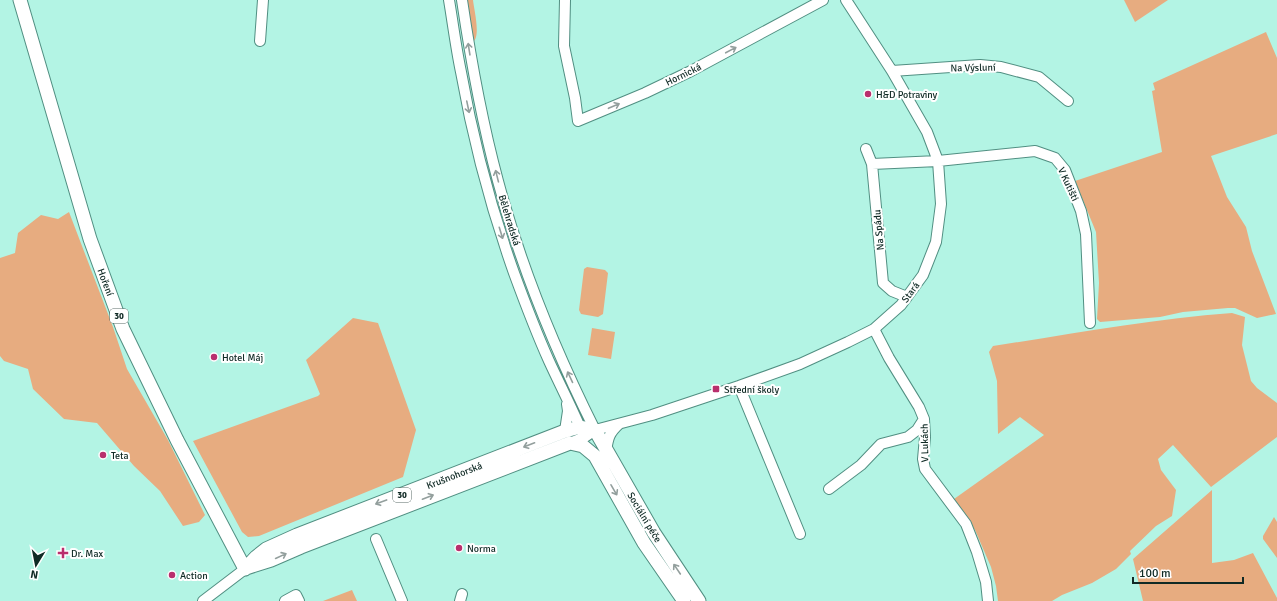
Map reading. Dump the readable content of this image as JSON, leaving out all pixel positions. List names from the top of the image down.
{
  "streets": {
    "main road": [
      "Hoření",
      "30",
      "Krušnohorská",
      "Sociální péče"
    ],
    "street": [
      "Na Výsluní",
      "Hornická",
      "V Kutišti",
      "Bělehradská",
      "Na Spádu",
      "Stará",
      "V Lukách"
    ]
  },
  "crossings": [
    ["Na Výsluní", "Stará"],
    ["V Kutišti", "Na Spádu"],
    ["V Kutišti", "Stará"],
    ["Bělehradská", "Stará"],
    ["Bělehradská", "Krušnohorská"],
    ["Bělehradská", "Sociální péče"],
    ["Na Spádu", "Stará"],
    ["Hoření", "Krušnohorská"],
    ["Stará", "V Lukách"],
    ["Stará", "Krušnohorská"],
    ["Stará", "Sociální péče"],
    ["Krušnohorská", "Sociální péče"]
  ],
  "places": {
    "other": [
      "H&D Potraviny",
      "Hotel Máj",
      "Teta",
      "Norma",
      "Action"
    ],
    "transit": ["Střední školy"],
    "health": ["Dr. Max"]
  },
  "scale_bar": "100 m",
  "north": "bottom"
}
